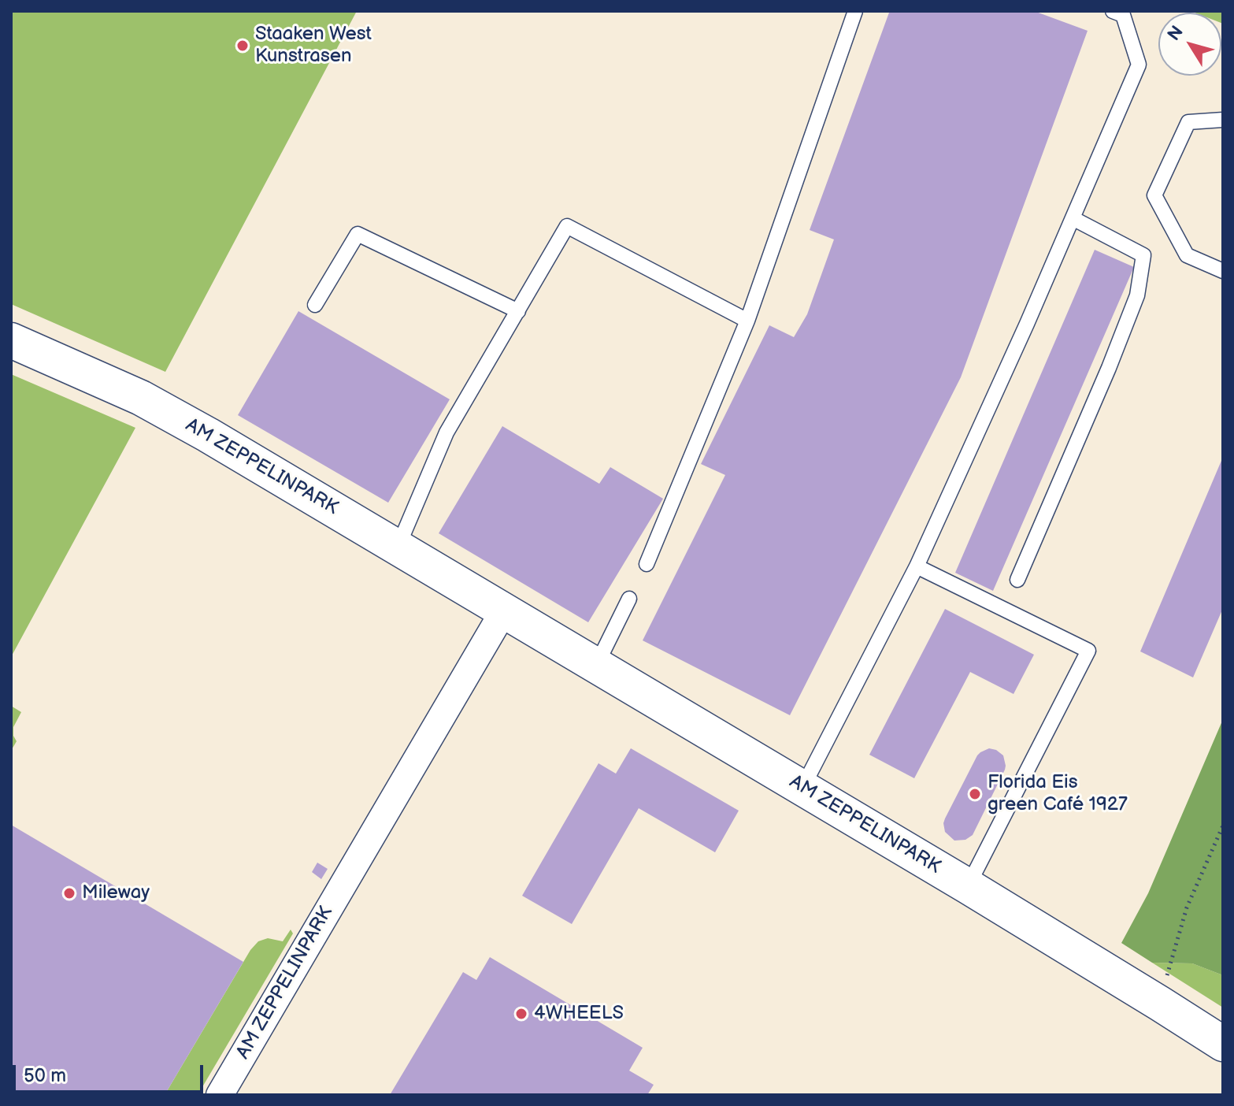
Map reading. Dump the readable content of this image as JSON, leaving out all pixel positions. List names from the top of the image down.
{
  "streets": {
    "main road": ["AM ZEPPELINPARK"]
  },
  "places": [
    "Staaken West Kunstrasen",
    "Florida Eis green Café 1927",
    "Mileway",
    "4WHEELS"
  ],
  "scale_bar": "50 m",
  "north": "top left"
}
